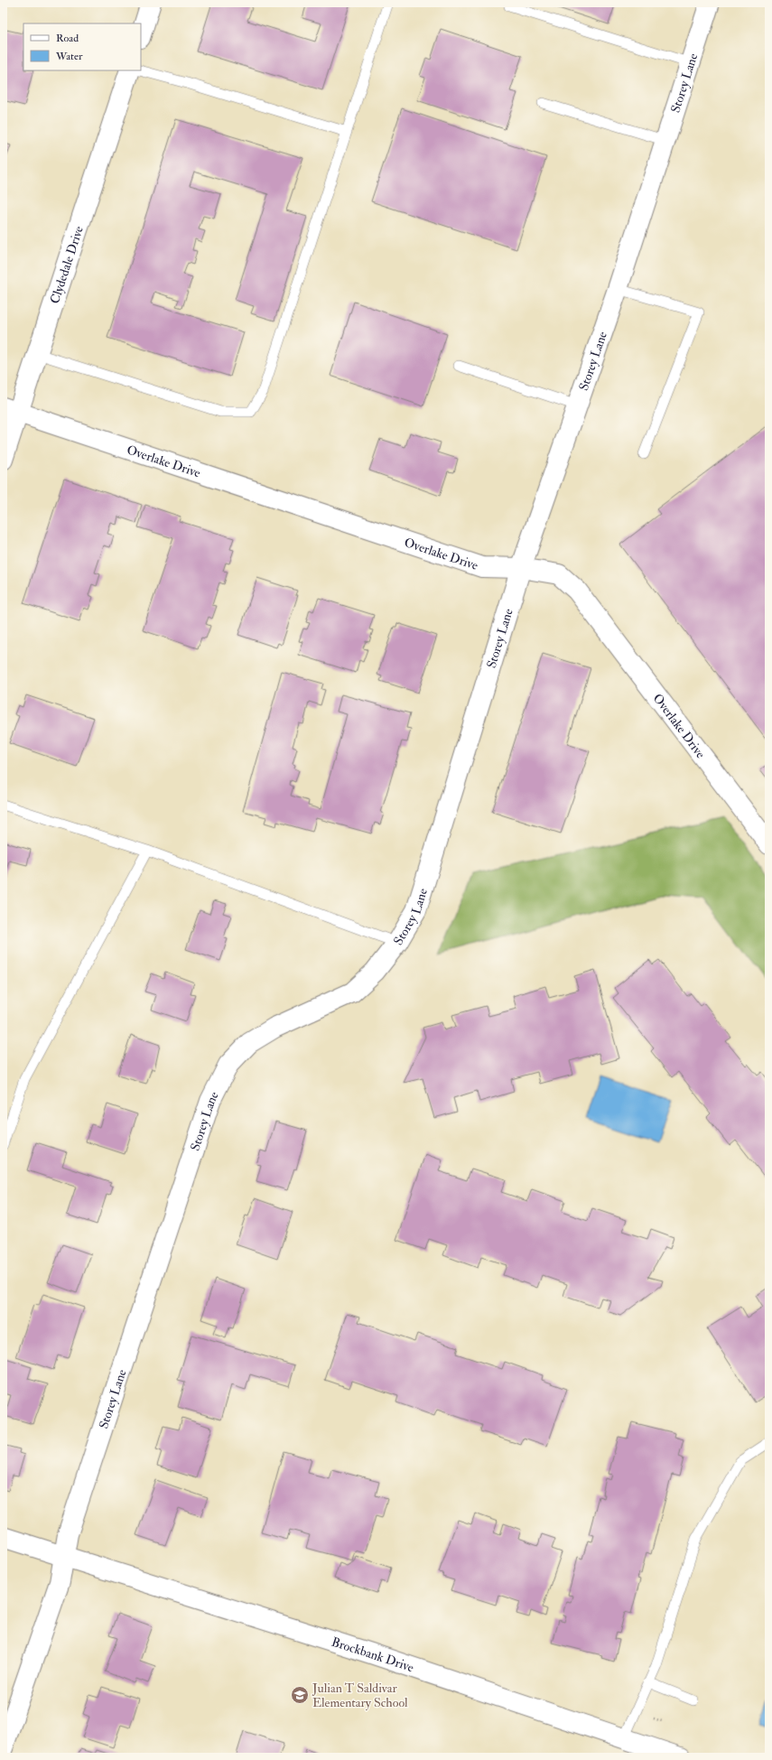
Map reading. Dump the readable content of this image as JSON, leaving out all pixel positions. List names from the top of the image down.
{
  "streets": {
    "street": [
      "Storey Lane",
      "Clydedale Drive",
      "Overlake Drive",
      "Brockbank Drive"
    ]
  },
  "crossings": [
    ["Storey Lane", "Overlake Drive"],
    ["Storey Lane", "Brockbank Drive"],
    ["Clydedale Drive", "Overlake Drive"]
  ],
  "places": {
    "school or university": ["Julian T Saldivar Elementary School"]
  },
  "legend": ["Road", "Water"]
}
